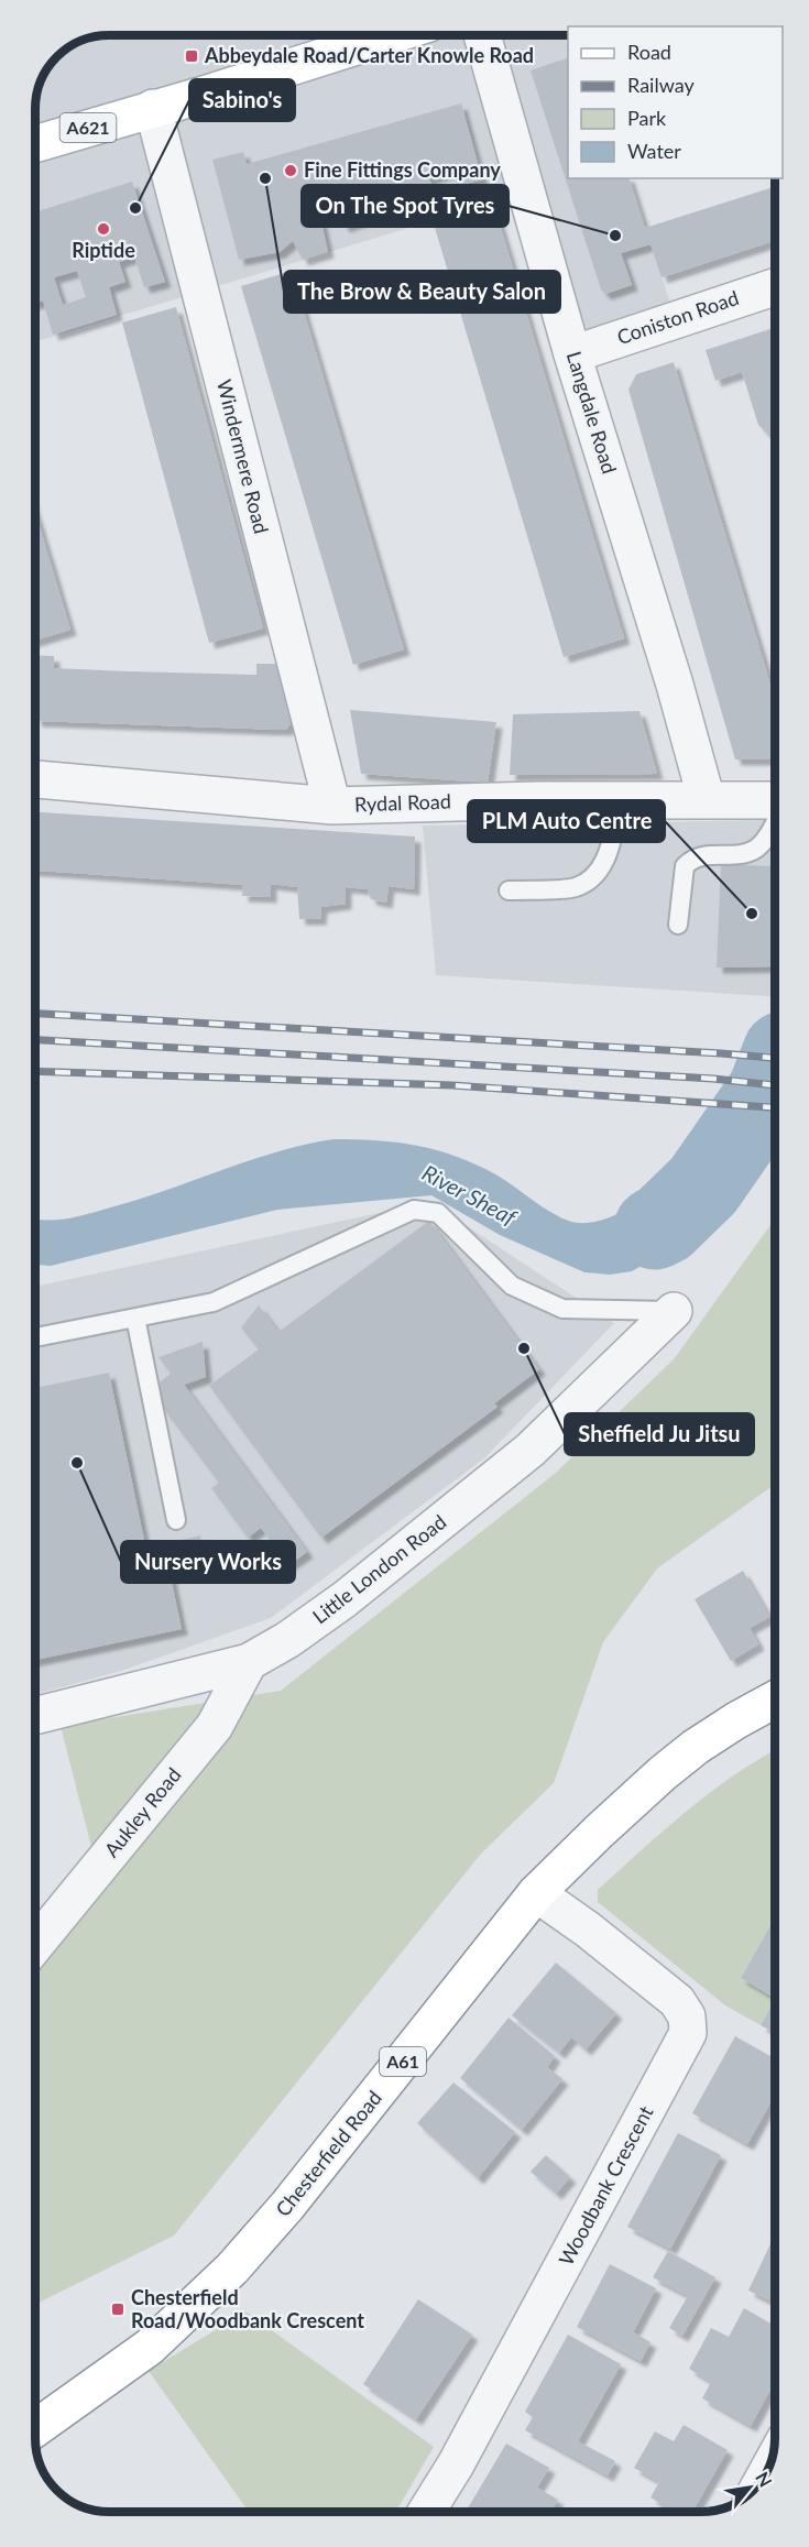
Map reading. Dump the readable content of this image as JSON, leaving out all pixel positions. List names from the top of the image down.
{
  "streets": {
    "main road": ["A621", "A61", "Chesterfield Road"],
    "street": [
      "Coniston Road",
      "Langdale Road",
      "Windermere Road",
      "Rydal Road",
      "Little London Road",
      "Aukley Road",
      "Woodbank Crescent"
    ]
  },
  "crossings": [
    ["A621", "Windermere Road"],
    ["Coniston Road", "Langdale Road"],
    ["Langdale Road", "Rydal Road"],
    ["Windermere Road", "Rydal Road"],
    ["Little London Road", "Aukley Road"],
    ["Chesterfield Road", "Woodbank Crescent"]
  ],
  "water": ["River Sheaf"],
  "places": {
    "transit": ["Abbeydale Road/Carter Knowle Road", "Chesterfield Road/Woodbank Crescent"],
    "other": [
      "Fine Fittings Company",
      "The Brow & Beauty Salon",
      "Sabino's",
      "Riptide",
      "On The Spot Tyres",
      "PLM Auto Centre",
      "Sheffield Ju Jitsu",
      "Nursery Works"
    ]
  },
  "legend": [
    "Road",
    "Railway",
    "Park",
    "Water"
  ],
  "north": "top right"
}
